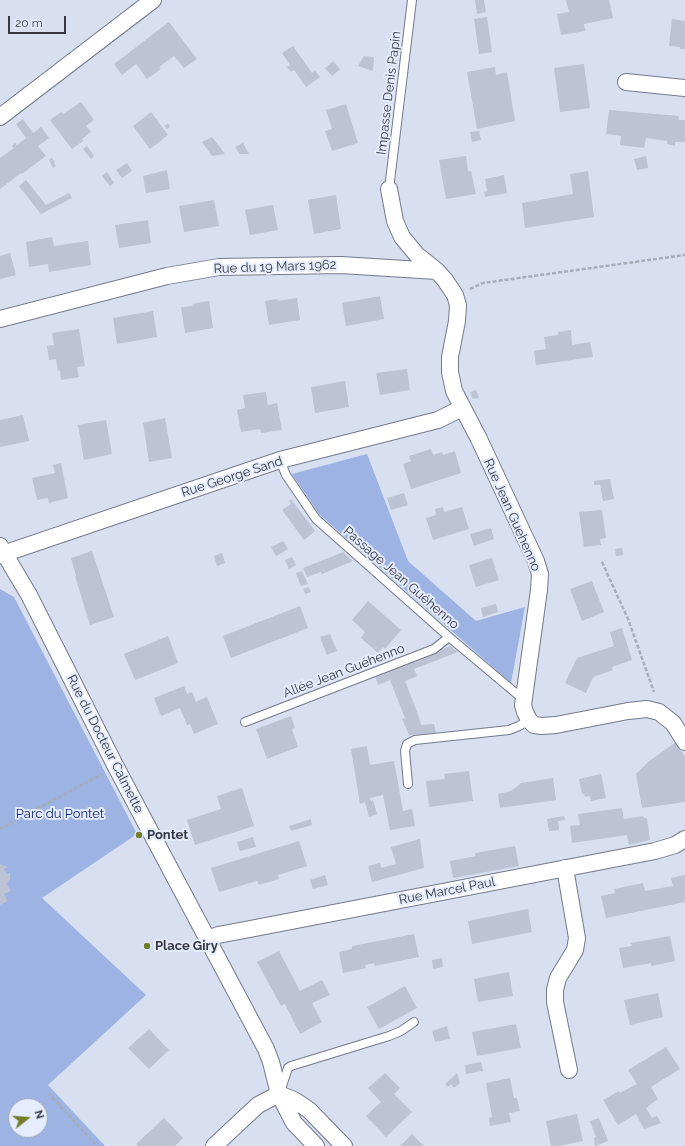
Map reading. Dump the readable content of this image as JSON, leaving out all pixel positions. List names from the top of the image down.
{
  "streets": {
    "street": [
      "Rue du 19 Mars 1962",
      "Rue George Sand",
      "Rue Jean Guehenno",
      "Rue du Docteur Calmette",
      "Rue Marcel Paul"
    ],
    "lane": ["Impasse Denis Papin", "Passage Jean Guéhenno", "Allée Jean Guéhenno"]
  },
  "crossings": [
    ["Impasse Denis Papin", "Rue Jean Guehenno"],
    ["Rue du 19 Mars 1962", "Rue Jean Guehenno"],
    ["Rue George Sand", "Rue Jean Guehenno"],
    ["Rue George Sand", "Passage Jean Guéhenno"],
    ["Rue George Sand", "Rue du Docteur Calmette"],
    ["Rue Jean Guehenno", "Passage Jean Guéhenno"],
    ["Passage Jean Guéhenno", "Allée Jean Guéhenno"],
    ["Rue du Docteur Calmette", "Rue Marcel Paul"]
  ],
  "parks": ["Parc du Pontet"],
  "places": ["Pontet", "Place Giry"],
  "scale_bar": "20 m",
  "north": "right"
}
